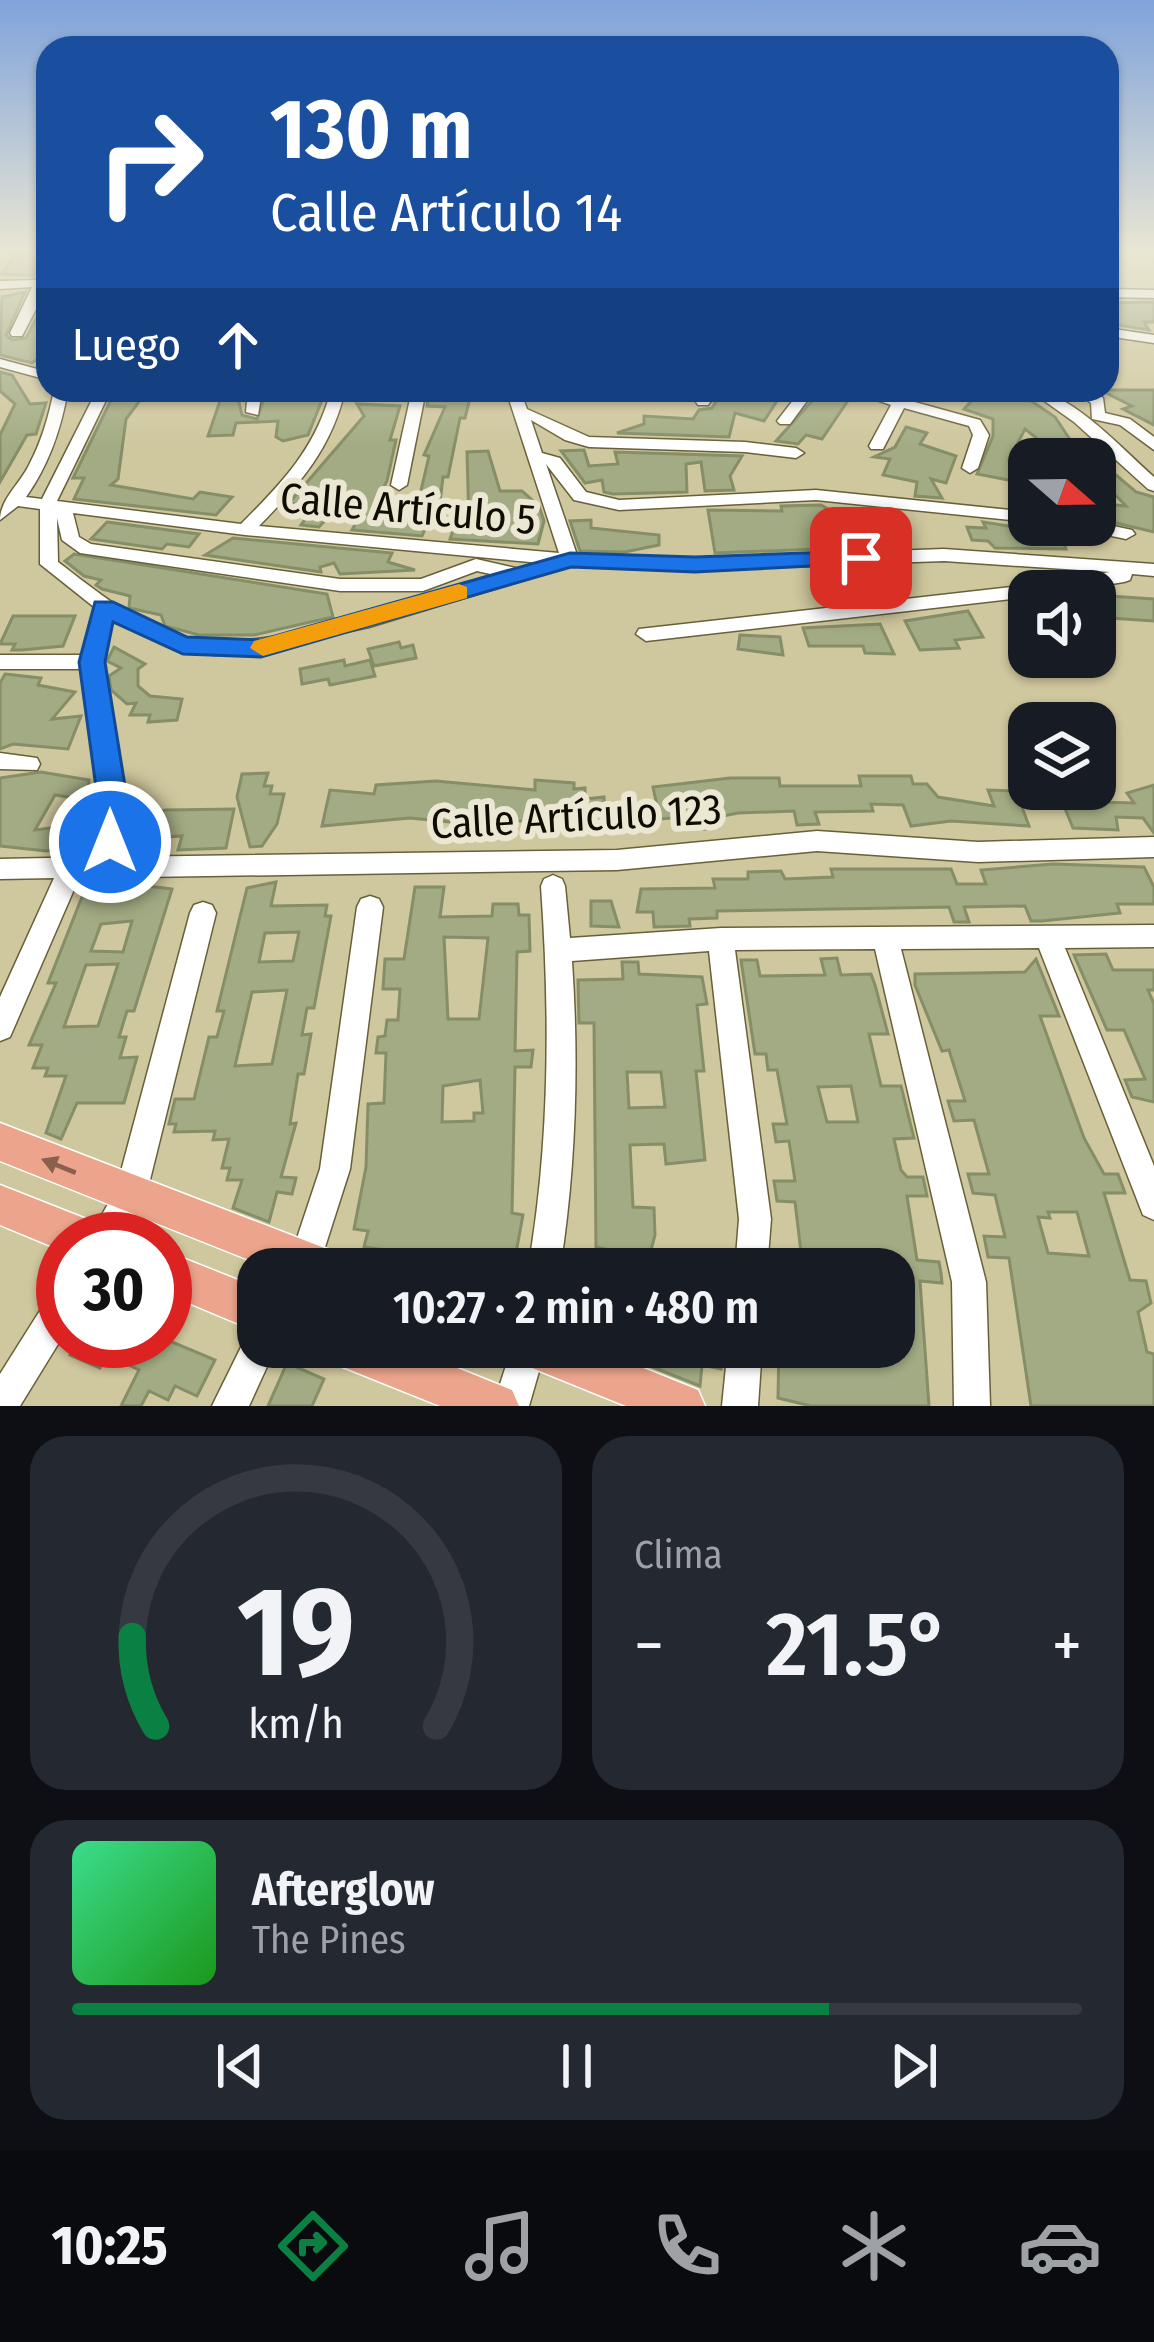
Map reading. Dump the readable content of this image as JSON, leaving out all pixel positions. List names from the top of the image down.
{
  "streets": {
    "street": ["Calle Artículo 5", "Calle Artículo 123"]
  },
  "north": "right",
  "page": {
    "turn": ["130 m", "Calle Artículo 14"],
    "then": "Luego",
    "limit": "30",
    "trip": "10:27 · 2 min · 480 m",
    "tile": "Clima",
    "heat": ["−", "21.5°", "+"],
    "song": ["Afterglow", "The Pines"],
    "tabs": "10:25",
    "gauge": ["19", "km/h"]
  }
}
